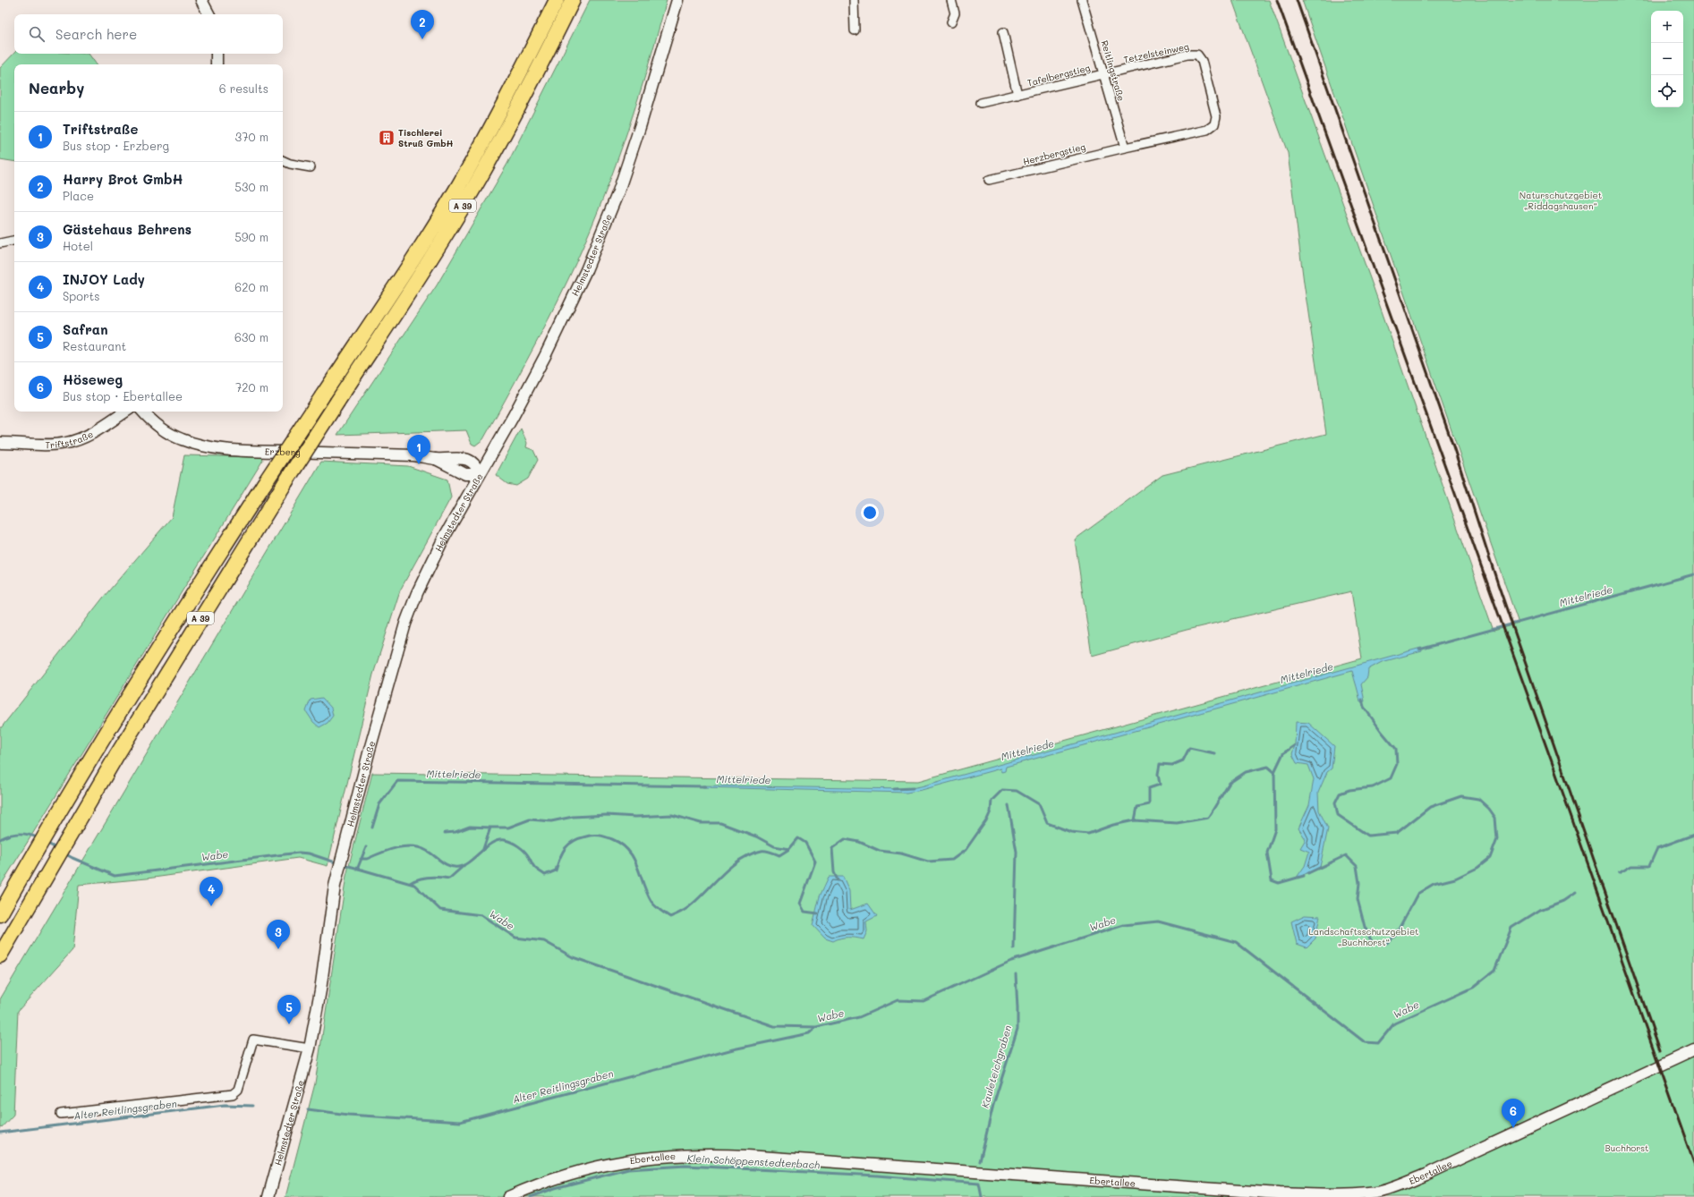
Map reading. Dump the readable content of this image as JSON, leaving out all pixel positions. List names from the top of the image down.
{
  "streets": {
    "highway": ["A 39"],
    "street": [
      "Tetzelsteinweg",
      "Reitlingstraße",
      "Tafelbergstieg",
      "Herzbergstieg",
      "Helmstedter Straße",
      "Triftstraße",
      "Erzberg",
      "Ebertallee"
    ]
  },
  "crossings": [
    ["Tetzelsteinweg", "Reitlingstraße"],
    ["Tetzelsteinweg", "Tafelbergstieg"],
    ["Tetzelsteinweg", "Herzbergstieg"],
    ["Reitlingstraße", "Tafelbergstieg"],
    ["Reitlingstraße", "Herzbergstieg"],
    ["Helmstedter Straße", "Erzberg"]
  ],
  "water": [
    "Mittelriede",
    "Wabe",
    "Kauleteichgraben",
    "Alter Reitlingsgraben",
    "Klein Schöppenstedterbach"
  ],
  "parks": ["Naturschutzgebiet „Riddagshausen“", "Landschaftsschutzgebiet „Buchhorst“", "Buchhorst"],
  "places": {
    "building": ["Tischlerei Struß GmbH"]
  },
  "page": {
    "pins": [
      "2",
      "1",
      "4",
      "3",
      "5",
      "6"
    ],
    "map_buttons": ["+", "−"],
    "search": "Search here",
    "heading": ["Nearby", "6 results"],
    "list": [
      {
        "mark": "1",
        "name": "Triftstraße",
        "note": "Bus stop · Erzberg",
        "value": "370 m"
      },
      {
        "mark": "2",
        "name": "Harry Brot GmbH",
        "note": "Place",
        "value": "530 m"
      },
      {
        "mark": "3",
        "name": "Gästehaus Behrens",
        "note": "Hotel",
        "value": "590 m"
      },
      {
        "mark": "4",
        "name": "INJOY Lady",
        "note": "Sports",
        "value": "620 m"
      },
      {
        "mark": "5",
        "name": "Safran",
        "note": "Restaurant",
        "value": "630 m"
      },
      {
        "mark": "6",
        "name": "Höseweg",
        "note": "Bus stop · Ebertallee",
        "value": "720 m"
      }
    ]
  }
}
